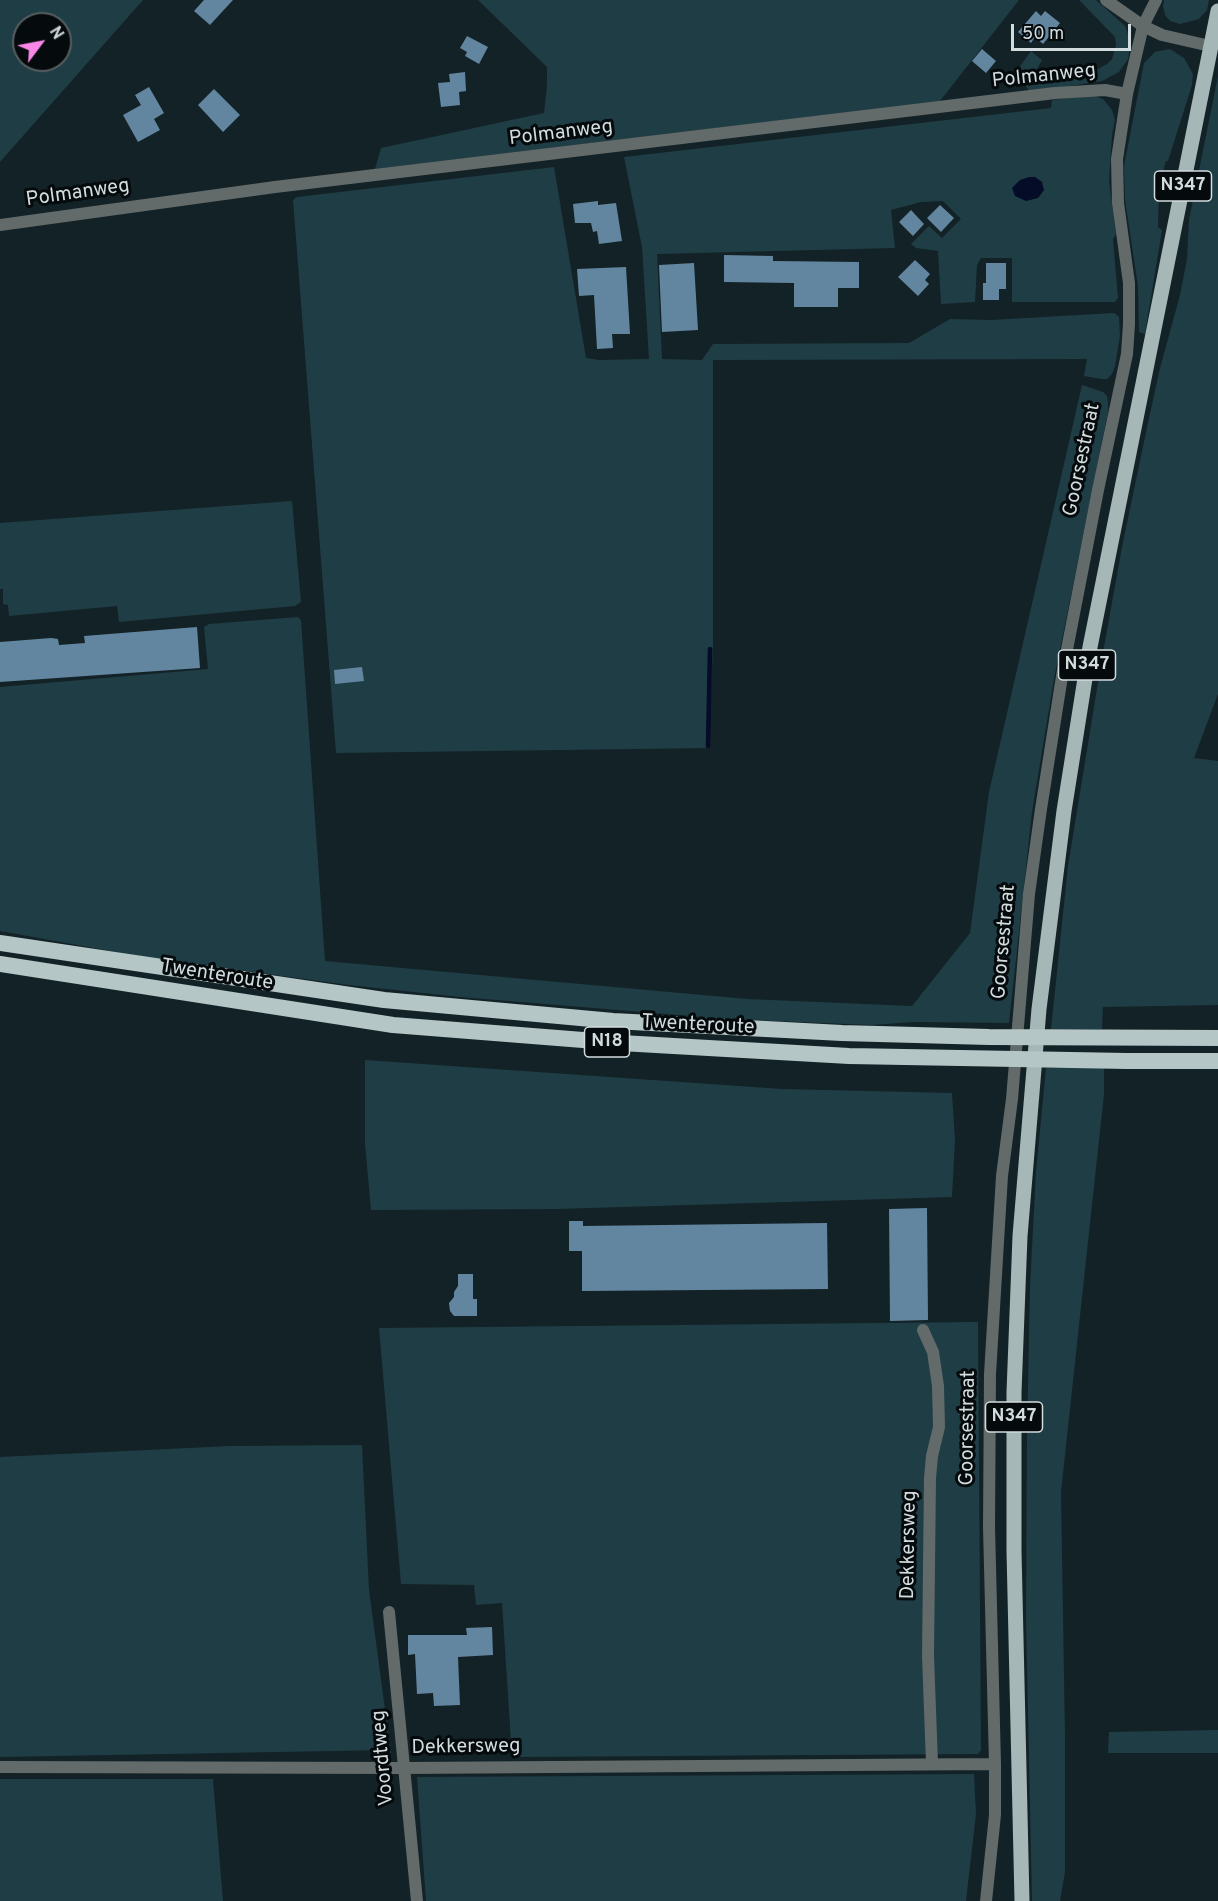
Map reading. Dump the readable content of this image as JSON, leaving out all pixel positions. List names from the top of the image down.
{
  "streets": {
    "highway": ["Twenteroute", "N18"],
    "main road": ["N347", "Goorsestraat"],
    "street": ["Polmanweg", "Dekkersweg", "Voordtweg"]
  },
  "crossings": [
    ["Polmanweg", "Goorsestraat"],
    ["Goorsestraat", "Dekkersweg"],
    ["Dekkersweg", "Voordtweg"]
  ],
  "scale_bar": "50 m",
  "north": "top right"
}
